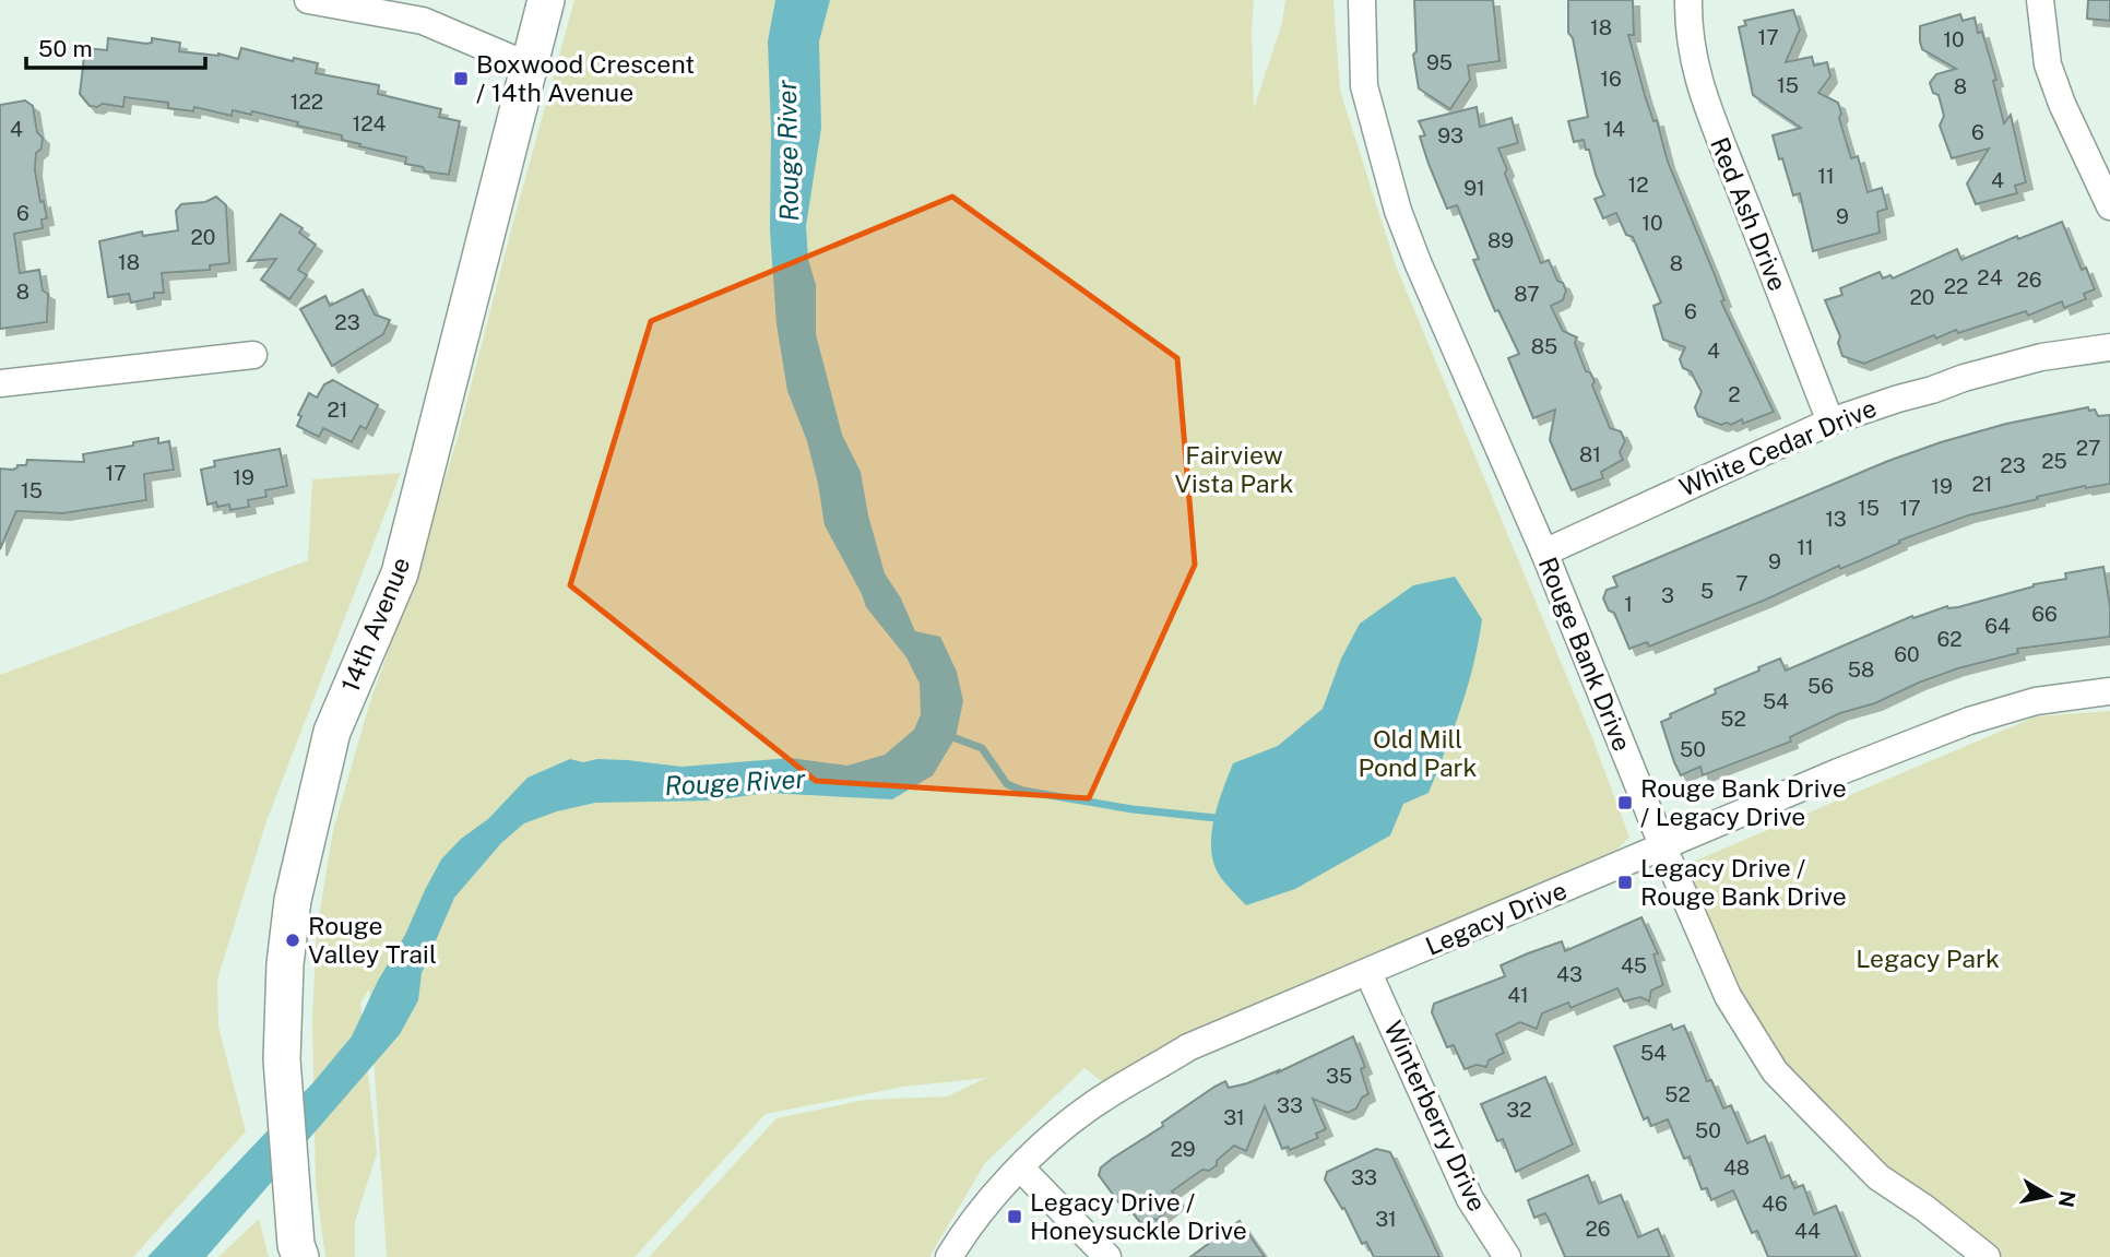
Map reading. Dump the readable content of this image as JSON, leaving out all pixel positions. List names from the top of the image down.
{
  "streets": {
    "main road": ["14th Avenue"],
    "street": [
      "Red Ash Drive",
      "White Cedar Drive",
      "Rouge Bank Drive",
      "Legacy Drive",
      "Winterberry Drive"
    ]
  },
  "crossings": [
    ["Red Ash Drive", "White Cedar Drive"],
    ["White Cedar Drive", "Rouge Bank Drive"],
    ["Rouge Bank Drive", "Legacy Drive"],
    ["Legacy Drive", "Winterberry Drive"]
  ],
  "water": ["Rouge River"],
  "parks": ["Fairview Vista Park", "Old Mill Pond Park", "Legacy Park"],
  "places": {
    "transit": [
      "Boxwood Crescent / 14th Avenue",
      "Rouge Bank Drive / Legacy Drive",
      "Legacy Drive / Rouge Bank Drive",
      "Legacy Drive / Honeysuckle Drive"
    ],
    "other": ["Rouge Valley Trail"]
  },
  "house_numbers": [
    "18",
    "17",
    "10",
    "95",
    "16",
    "15",
    "8",
    "122",
    "124",
    "4",
    "14",
    "6",
    "93",
    "11",
    "4",
    "12",
    "91",
    "6",
    "9",
    "10",
    "20",
    "89",
    "18",
    "8",
    "24",
    "26",
    "22",
    "8",
    "87",
    "20",
    "6",
    "23",
    "85",
    "4",
    "2",
    "21",
    "27",
    "81",
    "25",
    "23",
    "17",
    "19",
    "21",
    "19",
    "15",
    "15",
    "17",
    "13",
    "11",
    "9",
    "7",
    "5",
    "3",
    "1",
    "66",
    "64",
    "62",
    "60",
    "58",
    "56",
    "54",
    "52",
    "50",
    "45",
    "43",
    "41",
    "54",
    "35",
    "52",
    "33",
    "32",
    "31",
    "50",
    "29",
    "48",
    "33",
    "46",
    "31",
    "26",
    "44"
  ],
  "scale_bar": "50 m",
  "north": "right"
}
